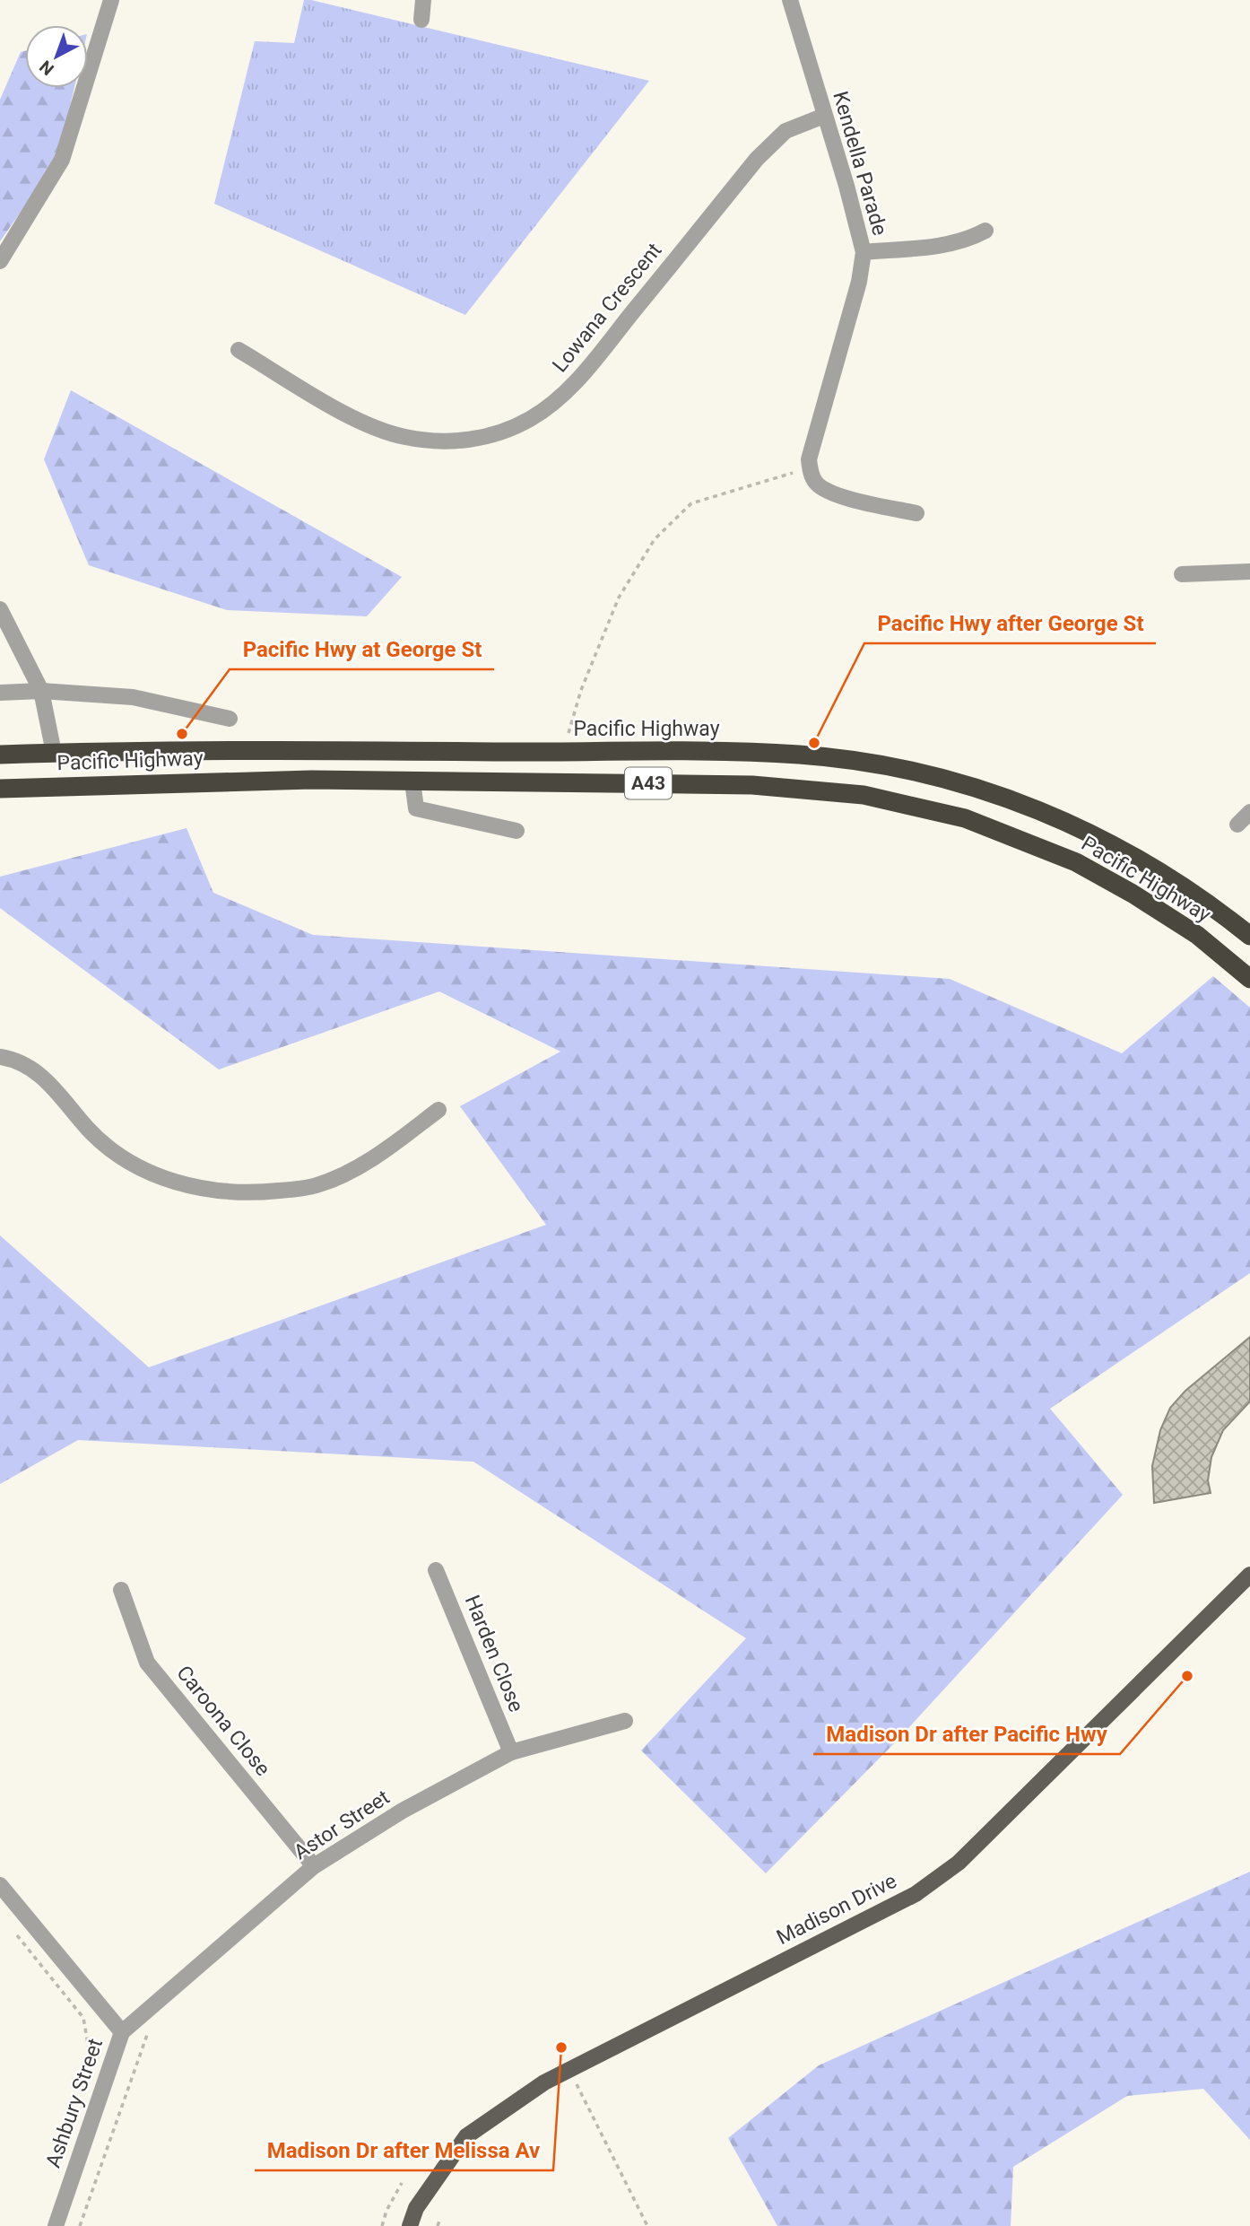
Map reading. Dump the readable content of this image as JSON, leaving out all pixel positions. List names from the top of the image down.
{
  "streets": {
    "highway": ["Pacific Highway", "A43"],
    "main road": ["Madison Drive"],
    "street": [
      "Kendella Parade",
      "Lowana Crescent",
      "Harden Close",
      "Caroona Close",
      "Astor Street",
      "Ashbury Street"
    ]
  },
  "crossings": [
    ["Kendella Parade", "Lowana Crescent"],
    ["Harden Close", "Astor Street"],
    ["Caroona Close", "Astor Street"],
    ["Astor Street", "Ashbury Street"]
  ],
  "places": [
    "Pacific Hwy at George St",
    "Pacific Hwy after George St",
    "Madison Dr after Pacific Hwy",
    "Madison Dr after Melissa Av"
  ],
  "north": "bottom left"
}
